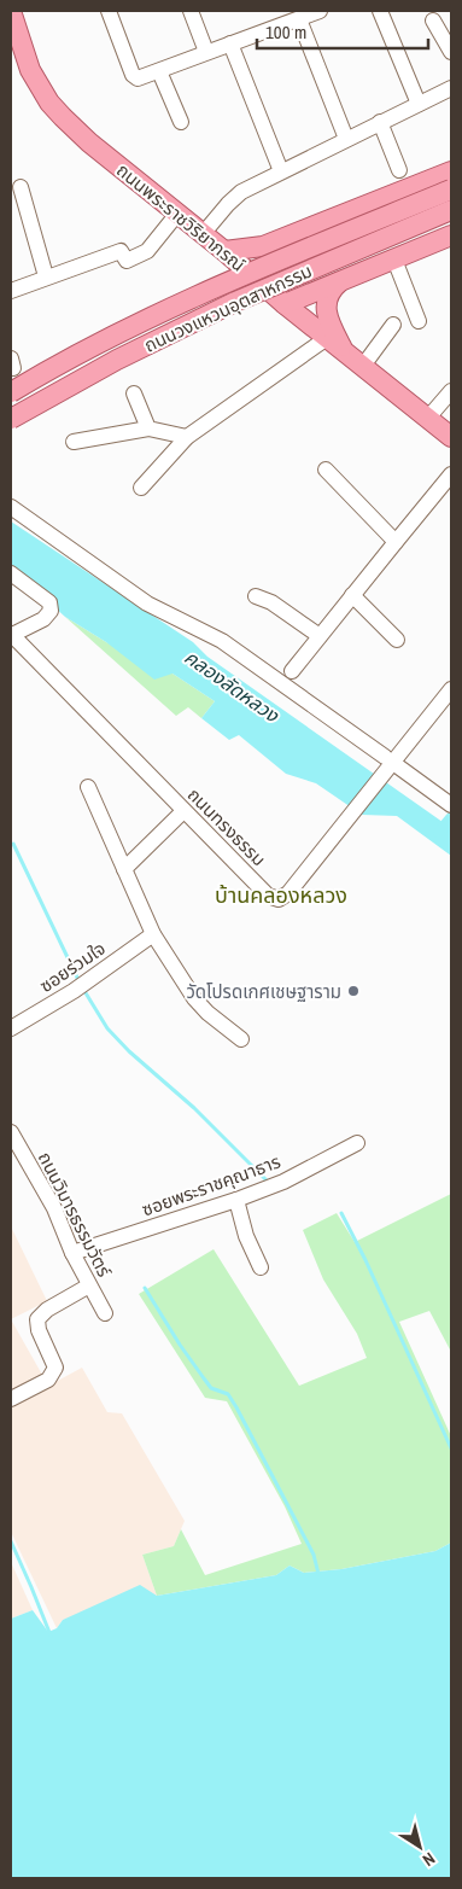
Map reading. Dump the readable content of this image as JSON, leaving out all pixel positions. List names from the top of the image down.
{
  "streets": {
    "main road": ["ถนนพระราชวิริยาภรณ์", "ถนนวงแหวนอุตสาหกรรม"],
    "street": [
      "ถนนทรงธรรม",
      "ซอยร่วมใจ",
      "ซอยพระราชคุณาธาร",
      "ถนนวิมารธรรมวัตร์"
    ]
  },
  "crossings": [
    ["ถนนพระราชวิริยาภรณ์", "ถนนวงแหวนอุตสาหกรรม"],
    ["ซอยพระราชคุณาธาร", "ถนนวิมารธรรมวัตร์"]
  ],
  "districts": ["บ้านคลองหลวง"],
  "water": ["คลองลัดหลวง"],
  "places": ["วัดโปรดเกศเชษฐาราม"],
  "scale_bar": "100 m",
  "north": "bottom right"
}
